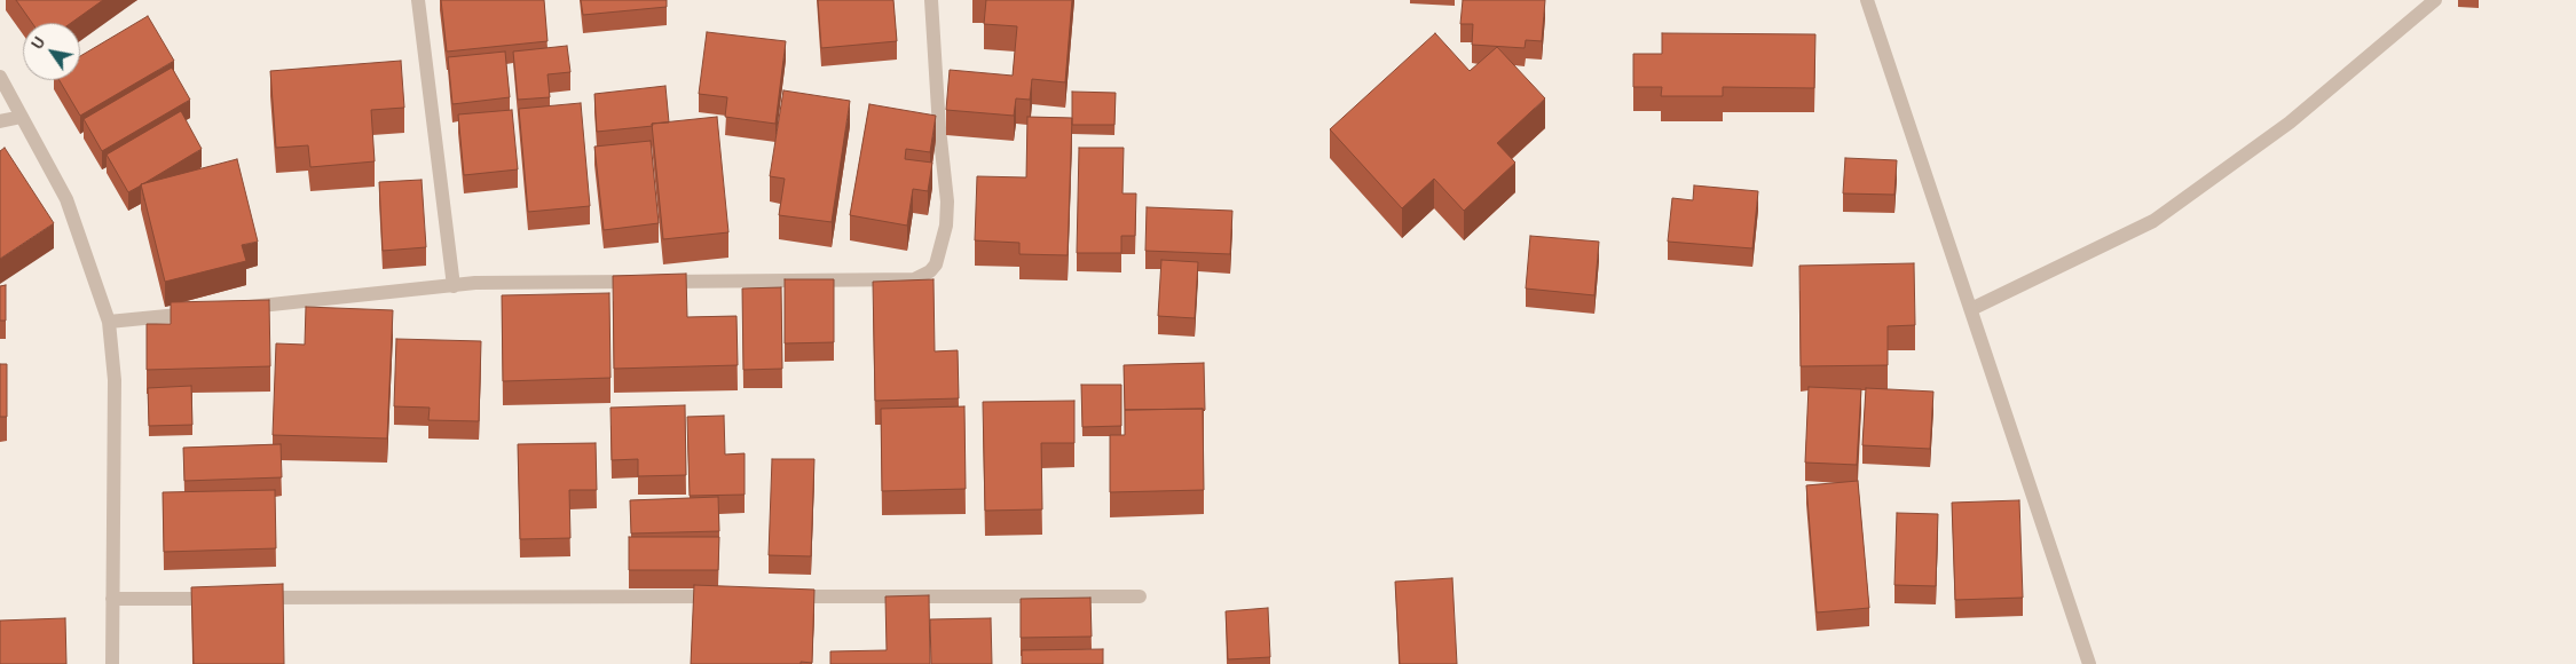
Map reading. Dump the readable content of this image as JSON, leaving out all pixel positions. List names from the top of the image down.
{
  "north": "top left"
}
